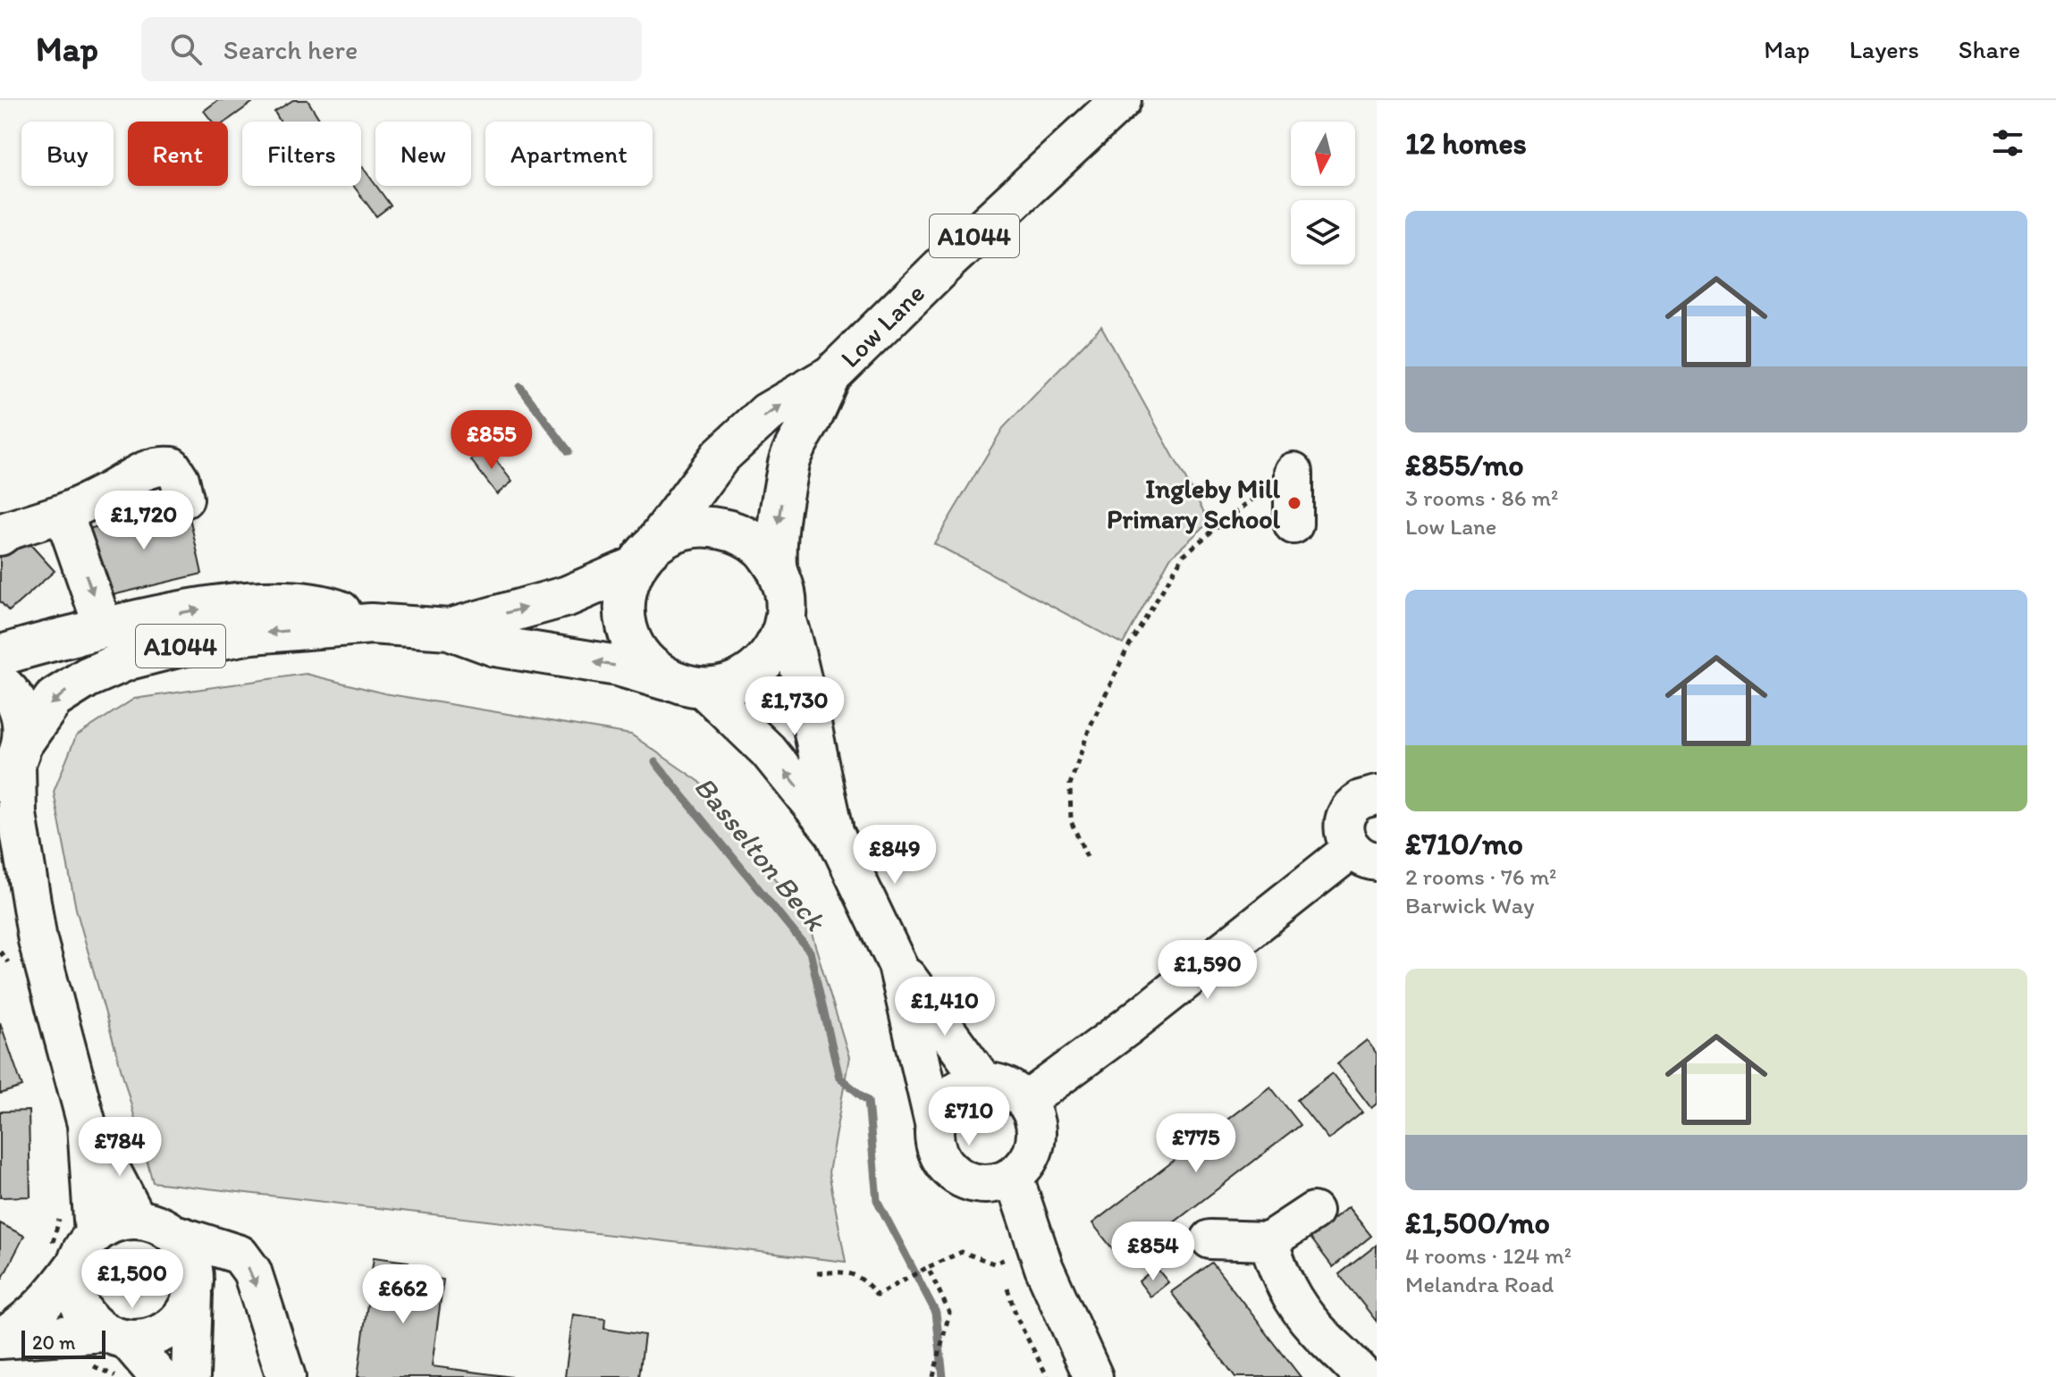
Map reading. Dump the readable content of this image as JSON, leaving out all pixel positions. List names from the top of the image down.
{
  "streets": {
    "main road": ["A1044", "Low Lane"]
  },
  "water": ["Basselton Beck"],
  "places": ["Ingleby Mill Primary School"],
  "scale_bar": "20 m",
  "north": "bottom",
  "page": {
    "header": "Map",
    "search": "Search here",
    "nav": ["Map", "Layers", "Share"],
    "heading": "12 homes",
    "chip": [
      "Buy",
      "Rent",
      "Filters",
      "New",
      "Apartment"
    ],
    "list": [
      {
        "name": "£855/mo",
        "note": "3 rooms · 86 m² · Low Lane"
      },
      {
        "name": "£710/mo",
        "note": "2 rooms · 76 m² · Barwick Way"
      },
      {
        "name": "£1,500/mo",
        "note": "4 rooms · 124 m² · Melandra Road"
      }
    ],
    "price": [
      "£855",
      "£1,720",
      "£1,730",
      "£849",
      "£1,590",
      "£1,410",
      "£710",
      "£775",
      "£784",
      "£854",
      "£1,500",
      "£662"
    ],
    "scale": "20 m"
  }
}
